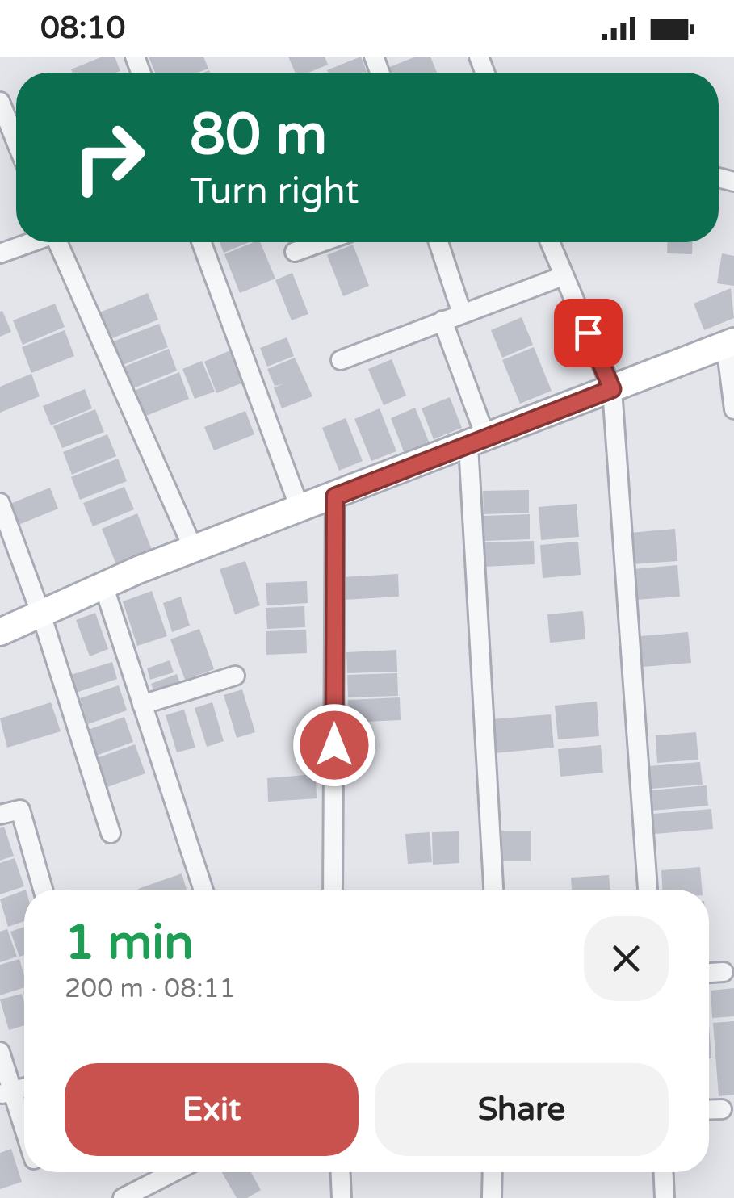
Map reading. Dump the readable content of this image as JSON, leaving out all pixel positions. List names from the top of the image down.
{
  "page": {
    "status": "08:10",
    "turn": ["80 m", "Turn right"],
    "heading": ["1 min", "200 m · 08:11"],
    "buttons": ["Exit", "Share"]
  }
}
